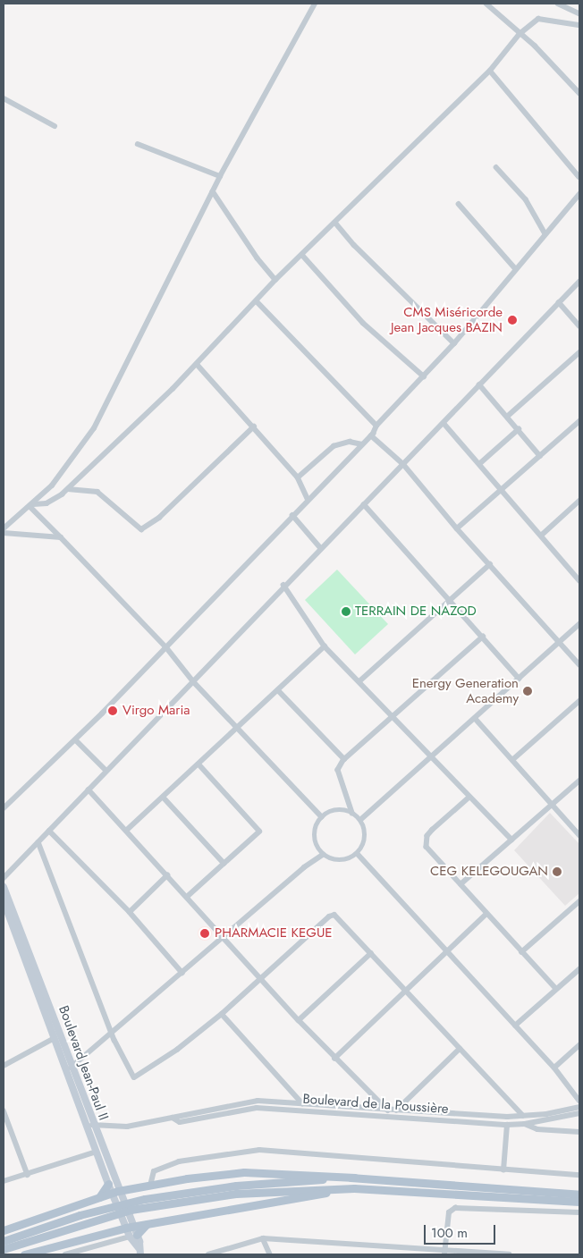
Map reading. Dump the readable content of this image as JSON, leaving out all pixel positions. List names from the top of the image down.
{
  "streets": {
    "main road": ["Boulevard Jean-Paul II"],
    "street": ["Boulevard de la Poussière"]
  },
  "crossings": [
    ["Boulevard Jean-Paul II", "Boulevard de la Poussière"]
  ],
  "places": [
    "CMS Miséricorde Jean Jacques BAZIN",
    "TERRAIN DE NAZOD",
    "Energy Generation Academy",
    "Virgo Maria",
    "CEG KELEGOUGAN",
    "PHARMACIE KEGUE"
  ],
  "scale_bar": "100 m"
}
